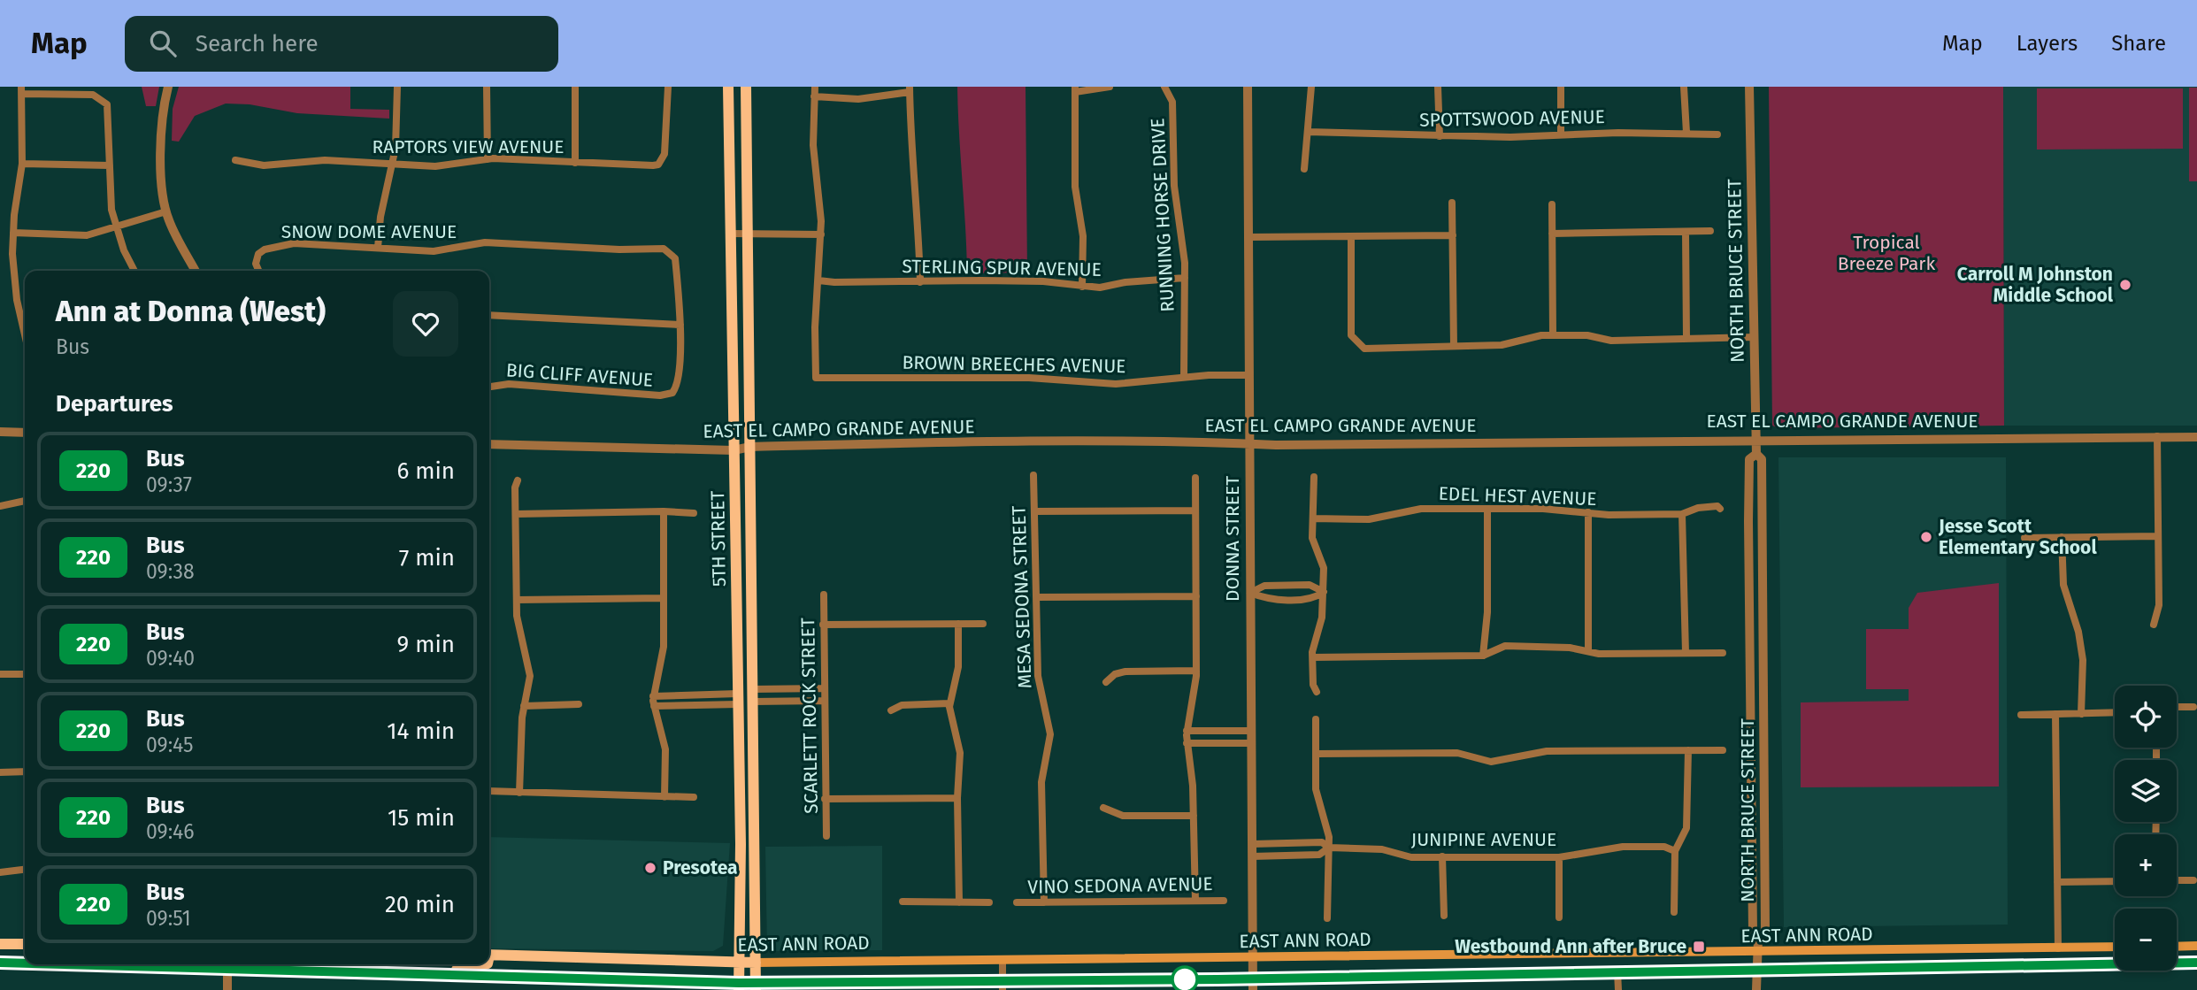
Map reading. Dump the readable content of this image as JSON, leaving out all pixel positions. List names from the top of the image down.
{
  "streets": {
    "main road": ["5TH STREET", "EAST ANN ROAD"],
    "street": [
      "SPOTTSWOOD AVENUE",
      "RAPTORS VIEW AVENUE",
      "RUNNING HORSE DRIVE",
      "SNOW DOME AVENUE",
      "STERLING SPUR AVENUE",
      "NORTH BRUCE STREET",
      "BROWN BREECHES AVENUE",
      "BIG CLIFF AVENUE",
      "EAST EL CAMPO GRANDE AVENUE",
      "EDEL HEST AVENUE",
      "DONNA STREET",
      "MESA SEDONA STREET",
      "SCARLETT ROCK STREET",
      "JUNIPINE AVENUE",
      "VINO SEDONA AVENUE"
    ]
  },
  "crossings": [
    ["RUNNING HORSE DRIVE", "STERLING SPUR AVENUE"],
    ["RUNNING HORSE DRIVE", "BROWN BREECHES AVENUE"],
    ["SNOW DOME AVENUE", "BIG CLIFF AVENUE"],
    ["STERLING SPUR AVENUE", "BROWN BREECHES AVENUE"],
    ["NORTH BRUCE STREET", "EAST EL CAMPO GRANDE AVENUE"],
    ["BROWN BREECHES AVENUE", "DONNA STREET"],
    ["EAST EL CAMPO GRANDE AVENUE", "5TH STREET"],
    ["EAST EL CAMPO GRANDE AVENUE", "DONNA STREET"],
    ["5TH STREET", "EAST ANN ROAD"],
    ["DONNA STREET", "JUNIPINE AVENUE"],
    ["DONNA STREET", "EAST ANN ROAD"],
    ["MESA SEDONA STREET", "VINO SEDONA AVENUE"]
  ],
  "parks": ["Tropical Breeze Park"],
  "places": {
    "other": ["Carroll M Johnston Middle School", "Jesse Scott Elementary School", "Presotea"],
    "transit": ["Westbound Ann after Bruce"]
  },
  "lines": ["bus line 220"],
  "page": {
    "header": "Map",
    "search": "Search here",
    "nav": ["Map", "Layers", "Share"],
    "heading": [
      ["Ann at Donna (West)", "Bus"],
      "Departures"
    ],
    "list": [
      {
        "mark": "220",
        "name": "Bus",
        "note": "09:37",
        "value": "6 min"
      },
      {
        "mark": "220",
        "name": "Bus",
        "note": "09:38",
        "value": "7 min"
      },
      {
        "mark": "220",
        "name": "Bus",
        "note": "09:40",
        "value": "9 min"
      },
      {
        "mark": "220",
        "name": "Bus",
        "note": "09:45",
        "value": "14 min"
      },
      {
        "mark": "220",
        "name": "Bus",
        "note": "09:46",
        "value": "15 min"
      },
      {
        "mark": "220",
        "name": "Bus",
        "note": "09:51",
        "value": "20 min"
      }
    ],
    "map_buttons": ["+", "−"]
  }
}
